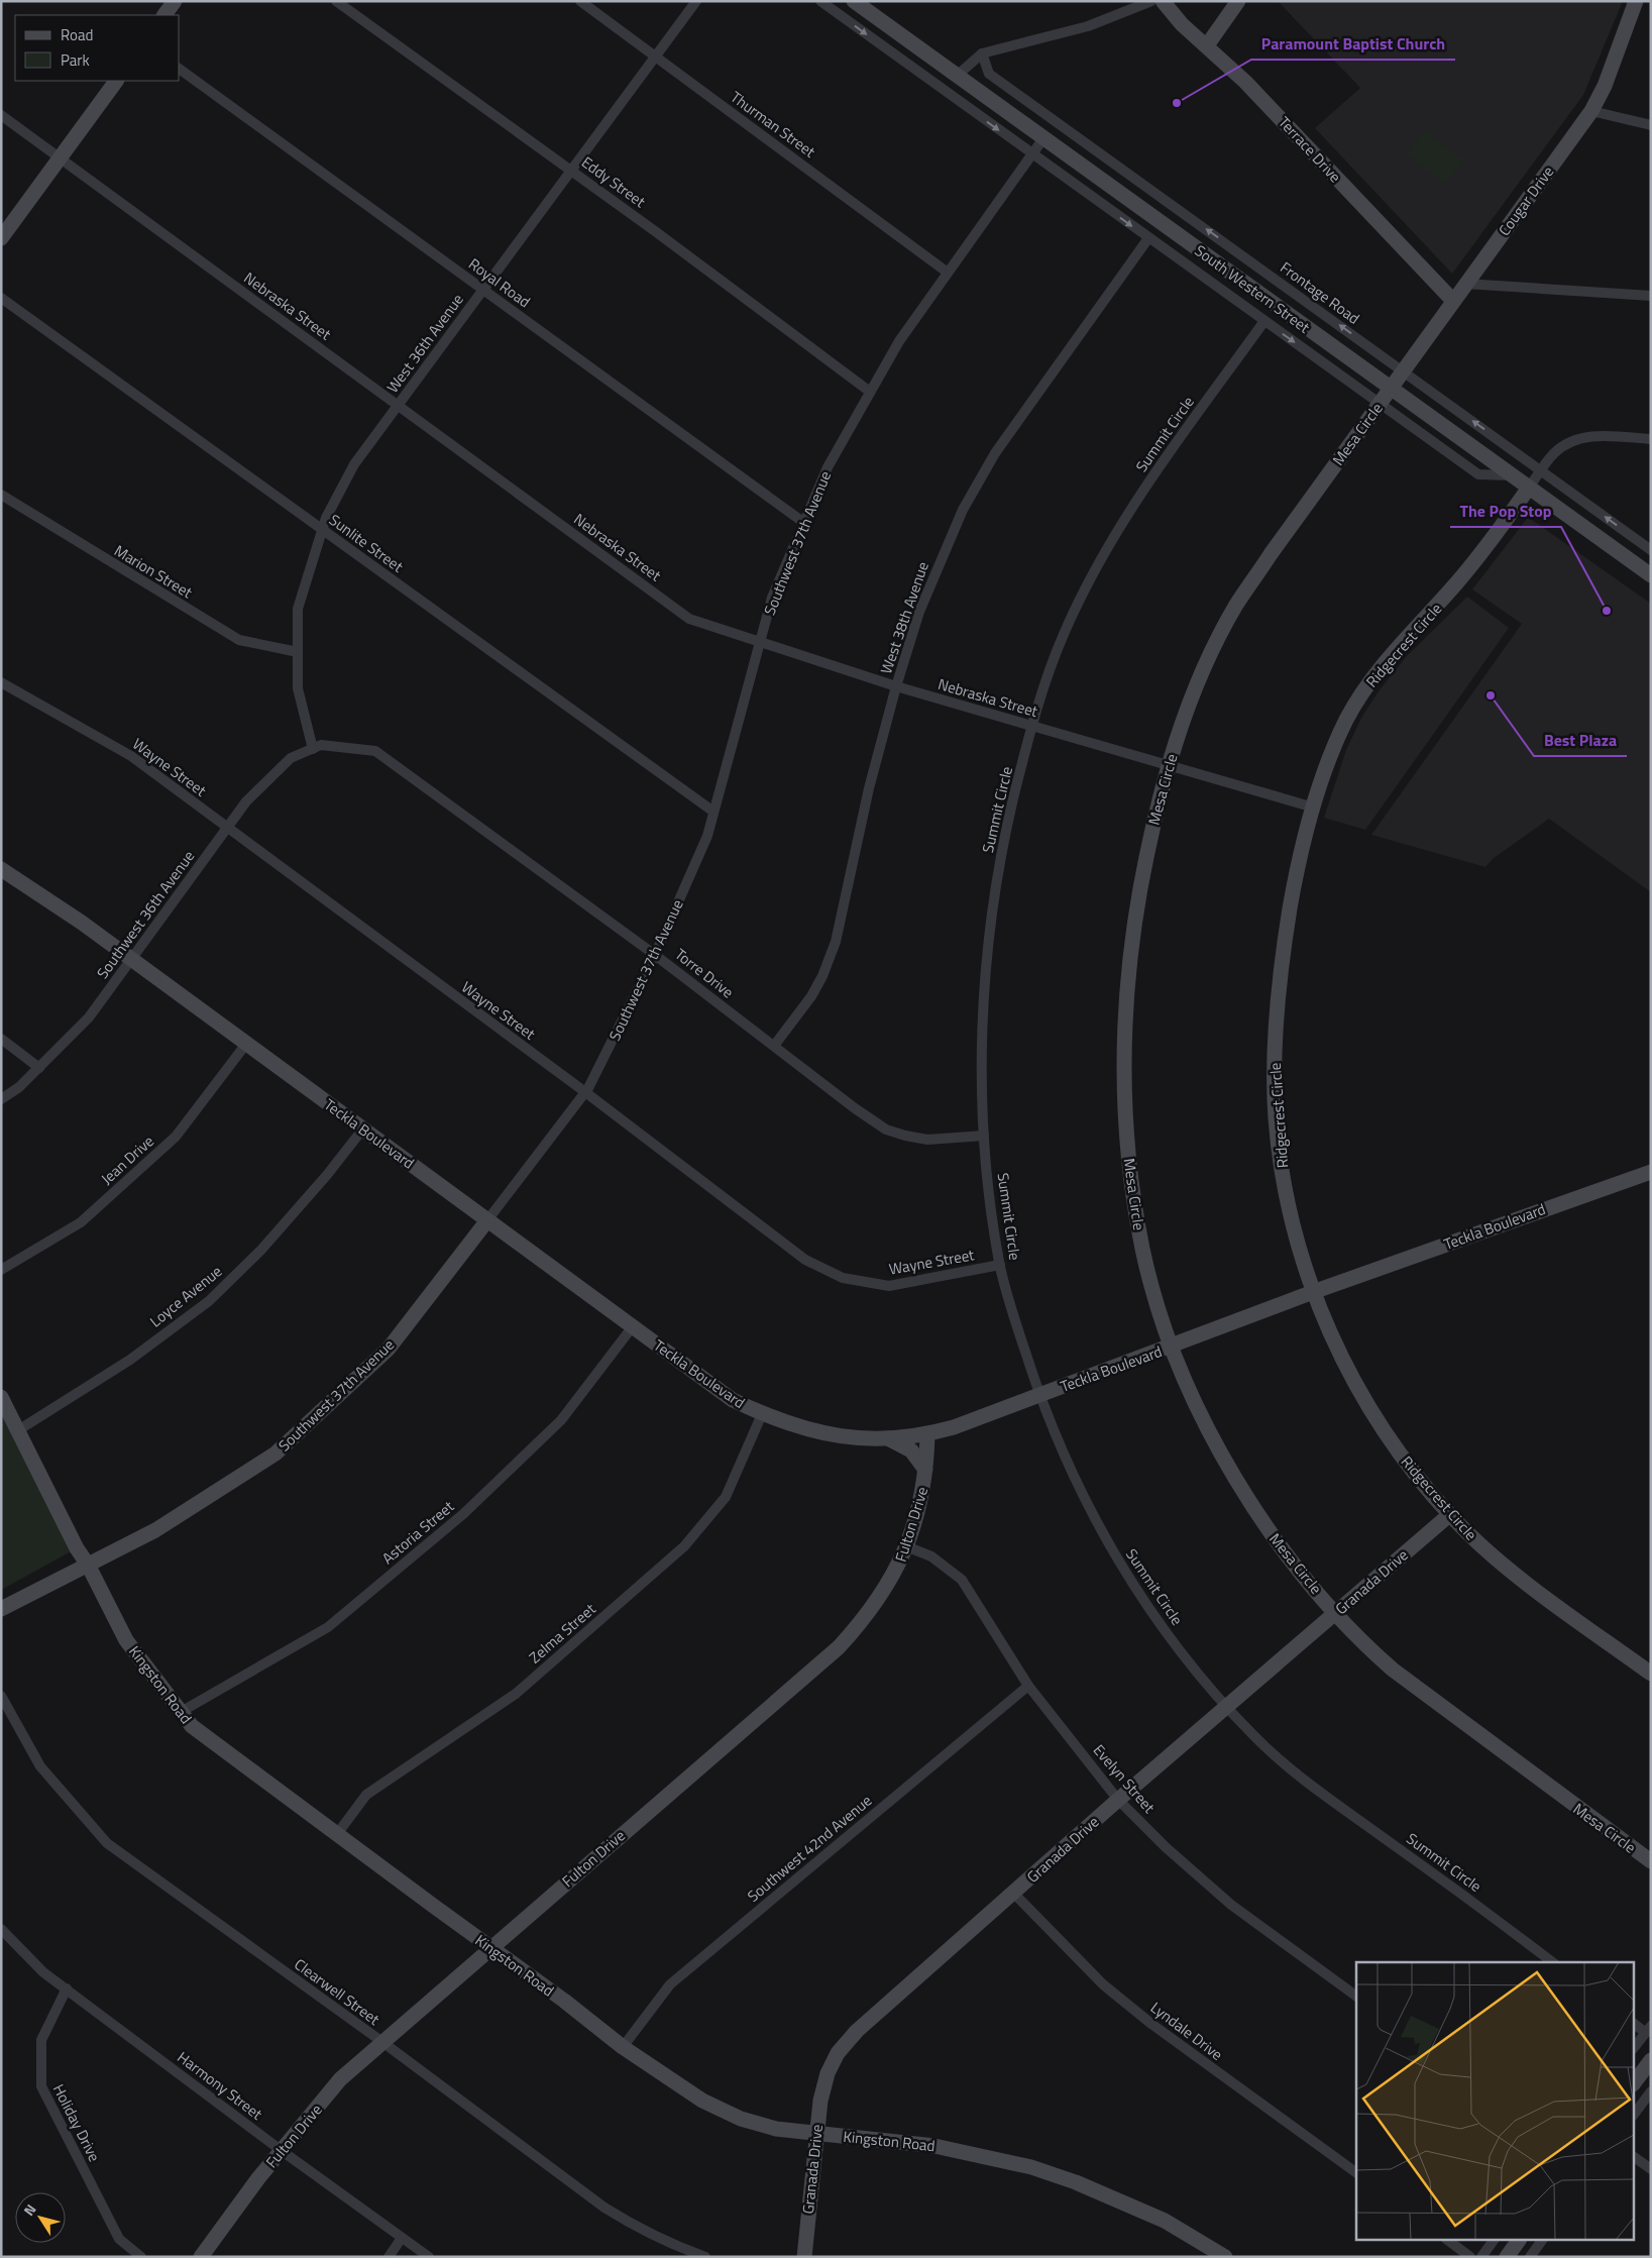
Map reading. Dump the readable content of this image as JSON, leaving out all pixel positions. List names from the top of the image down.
{
  "streets": {
    "street": [
      "Thurman Street",
      "Terrace Drive",
      "Eddy Street",
      "Cougar Drive",
      "Royal Road",
      "South Western Street",
      "Frontage Road",
      "Nebraska Street",
      "West 36th Avenue",
      "Summit Circle",
      "Mesa Circle",
      "Sunlite Street",
      "Southwest 37th Avenue",
      "Marion Street",
      "West 38th Avenue",
      "Ridgecrest Circle",
      "Wayne Street",
      "Southwest 36th Avenue",
      "Torre Drive",
      "Teckla Boulevard",
      "Jean Drive",
      "Loyce Avenue",
      "Fulton Drive",
      "Astoria Street",
      "Granada Drive",
      "Zelma Street",
      "Kingston Road",
      "Evelyn Street",
      "Southwest 42nd Avenue",
      "Clearwell Street",
      "Lyndale Drive",
      "Harmony Street",
      "Holiday Drive"
    ]
  },
  "crossings": [
    ["Thurman Street", "West 36th Avenue"],
    ["Thurman Street", "Southwest 37th Avenue"],
    ["Terrace Drive", "Cougar Drive"],
    ["Eddy Street", "West 36th Avenue"],
    ["Eddy Street", "Southwest 37th Avenue"],
    ["Cougar Drive", "South Western Street"],
    ["Cougar Drive", "Frontage Road"],
    ["Cougar Drive", "Mesa Circle"],
    ["Royal Road", "West 36th Avenue"],
    ["Royal Road", "Southwest 37th Avenue"],
    ["South Western Street", "Mesa Circle"],
    ["South Western Street", "Southwest 37th Avenue"],
    ["South Western Street", "Ridgecrest Circle"],
    ["Nebraska Street", "West 36th Avenue"],
    ["Nebraska Street", "Summit Circle"],
    ["Nebraska Street", "Mesa Circle"],
    ["Nebraska Street", "Southwest 37th Avenue"],
    ["Nebraska Street", "West 38th Avenue"],
    ["Nebraska Street", "Ridgecrest Circle"],
    ["West 36th Avenue", "Sunlite Street"],
    ["West 36th Avenue", "Marion Street"],
    ["West 36th Avenue", "Southwest 36th Avenue"],
    ["West 36th Avenue", "Torre Drive"],
    ["Summit Circle", "Wayne Street"],
    ["Summit Circle", "Torre Drive"],
    ["Summit Circle", "Teckla Boulevard"],
    ["Summit Circle", "Granada Drive"],
    ["Mesa Circle", "Teckla Boulevard"],
    ["Mesa Circle", "Granada Drive"],
    ["Sunlite Street", "Southwest 37th Avenue"],
    ["Southwest 37th Avenue", "Wayne Street"],
    ["Southwest 37th Avenue", "Torre Drive"],
    ["Southwest 37th Avenue", "Teckla Boulevard"],
    ["Southwest 37th Avenue", "Kingston Road"],
    ["West 38th Avenue", "Torre Drive"],
    ["Ridgecrest Circle", "Teckla Boulevard"],
    ["Ridgecrest Circle", "Granada Drive"],
    ["Wayne Street", "Southwest 36th Avenue"],
    ["Southwest 36th Avenue", "Torre Drive"],
    ["Southwest 36th Avenue", "Teckla Boulevard"],
    ["Teckla Boulevard", "Jean Drive"],
    ["Teckla Boulevard", "Loyce Avenue"],
    ["Teckla Boulevard", "Fulton Drive"],
    ["Teckla Boulevard", "Astoria Street"],
    ["Teckla Boulevard", "Zelma Street"],
    ["Loyce Avenue", "Kingston Road"],
    ["Fulton Drive", "Kingston Road"],
    ["Fulton Drive", "Evelyn Street"],
    ["Fulton Drive", "Clearwell Street"],
    ["Fulton Drive", "Harmony Street"],
    ["Astoria Street", "Kingston Road"],
    ["Granada Drive", "Kingston Road"],
    ["Granada Drive", "Evelyn Street"],
    ["Granada Drive", "Lyndale Drive"],
    ["Zelma Street", "Kingston Road"],
    ["Kingston Road", "Southwest 42nd Avenue"],
    ["Evelyn Street", "Southwest 42nd Avenue"],
    ["Harmony Street", "Holiday Drive"]
  ],
  "places": ["Paramount Baptist Church", "The Pop Stop", "Best Plaza"],
  "legend": ["Road", "Park"],
  "north": "top left"
}
